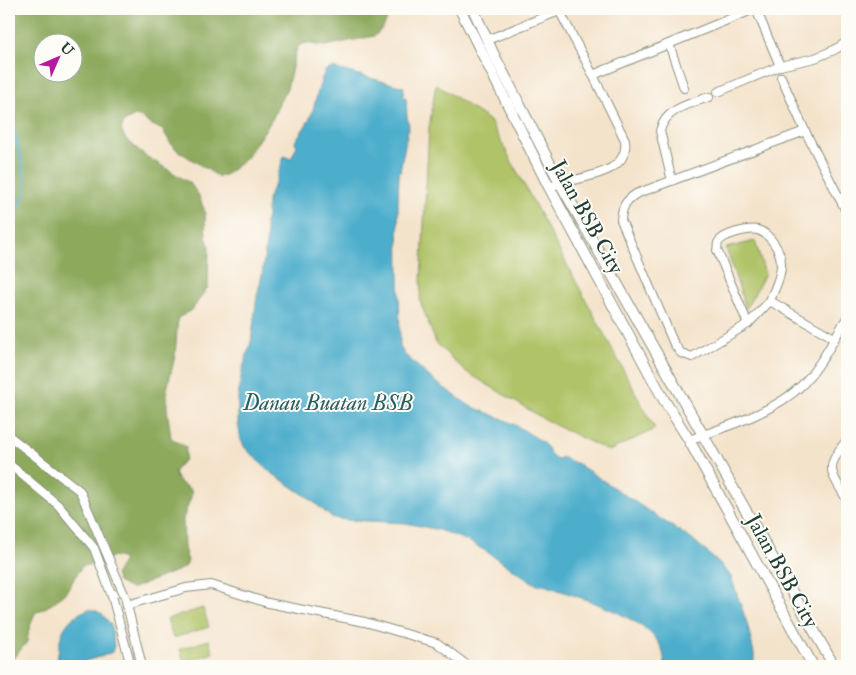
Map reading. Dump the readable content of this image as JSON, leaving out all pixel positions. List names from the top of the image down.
{
  "streets": {
    "street": ["Jalan BSB City"]
  },
  "water": ["Danau Buatan BSB"],
  "north": "top right"
}
